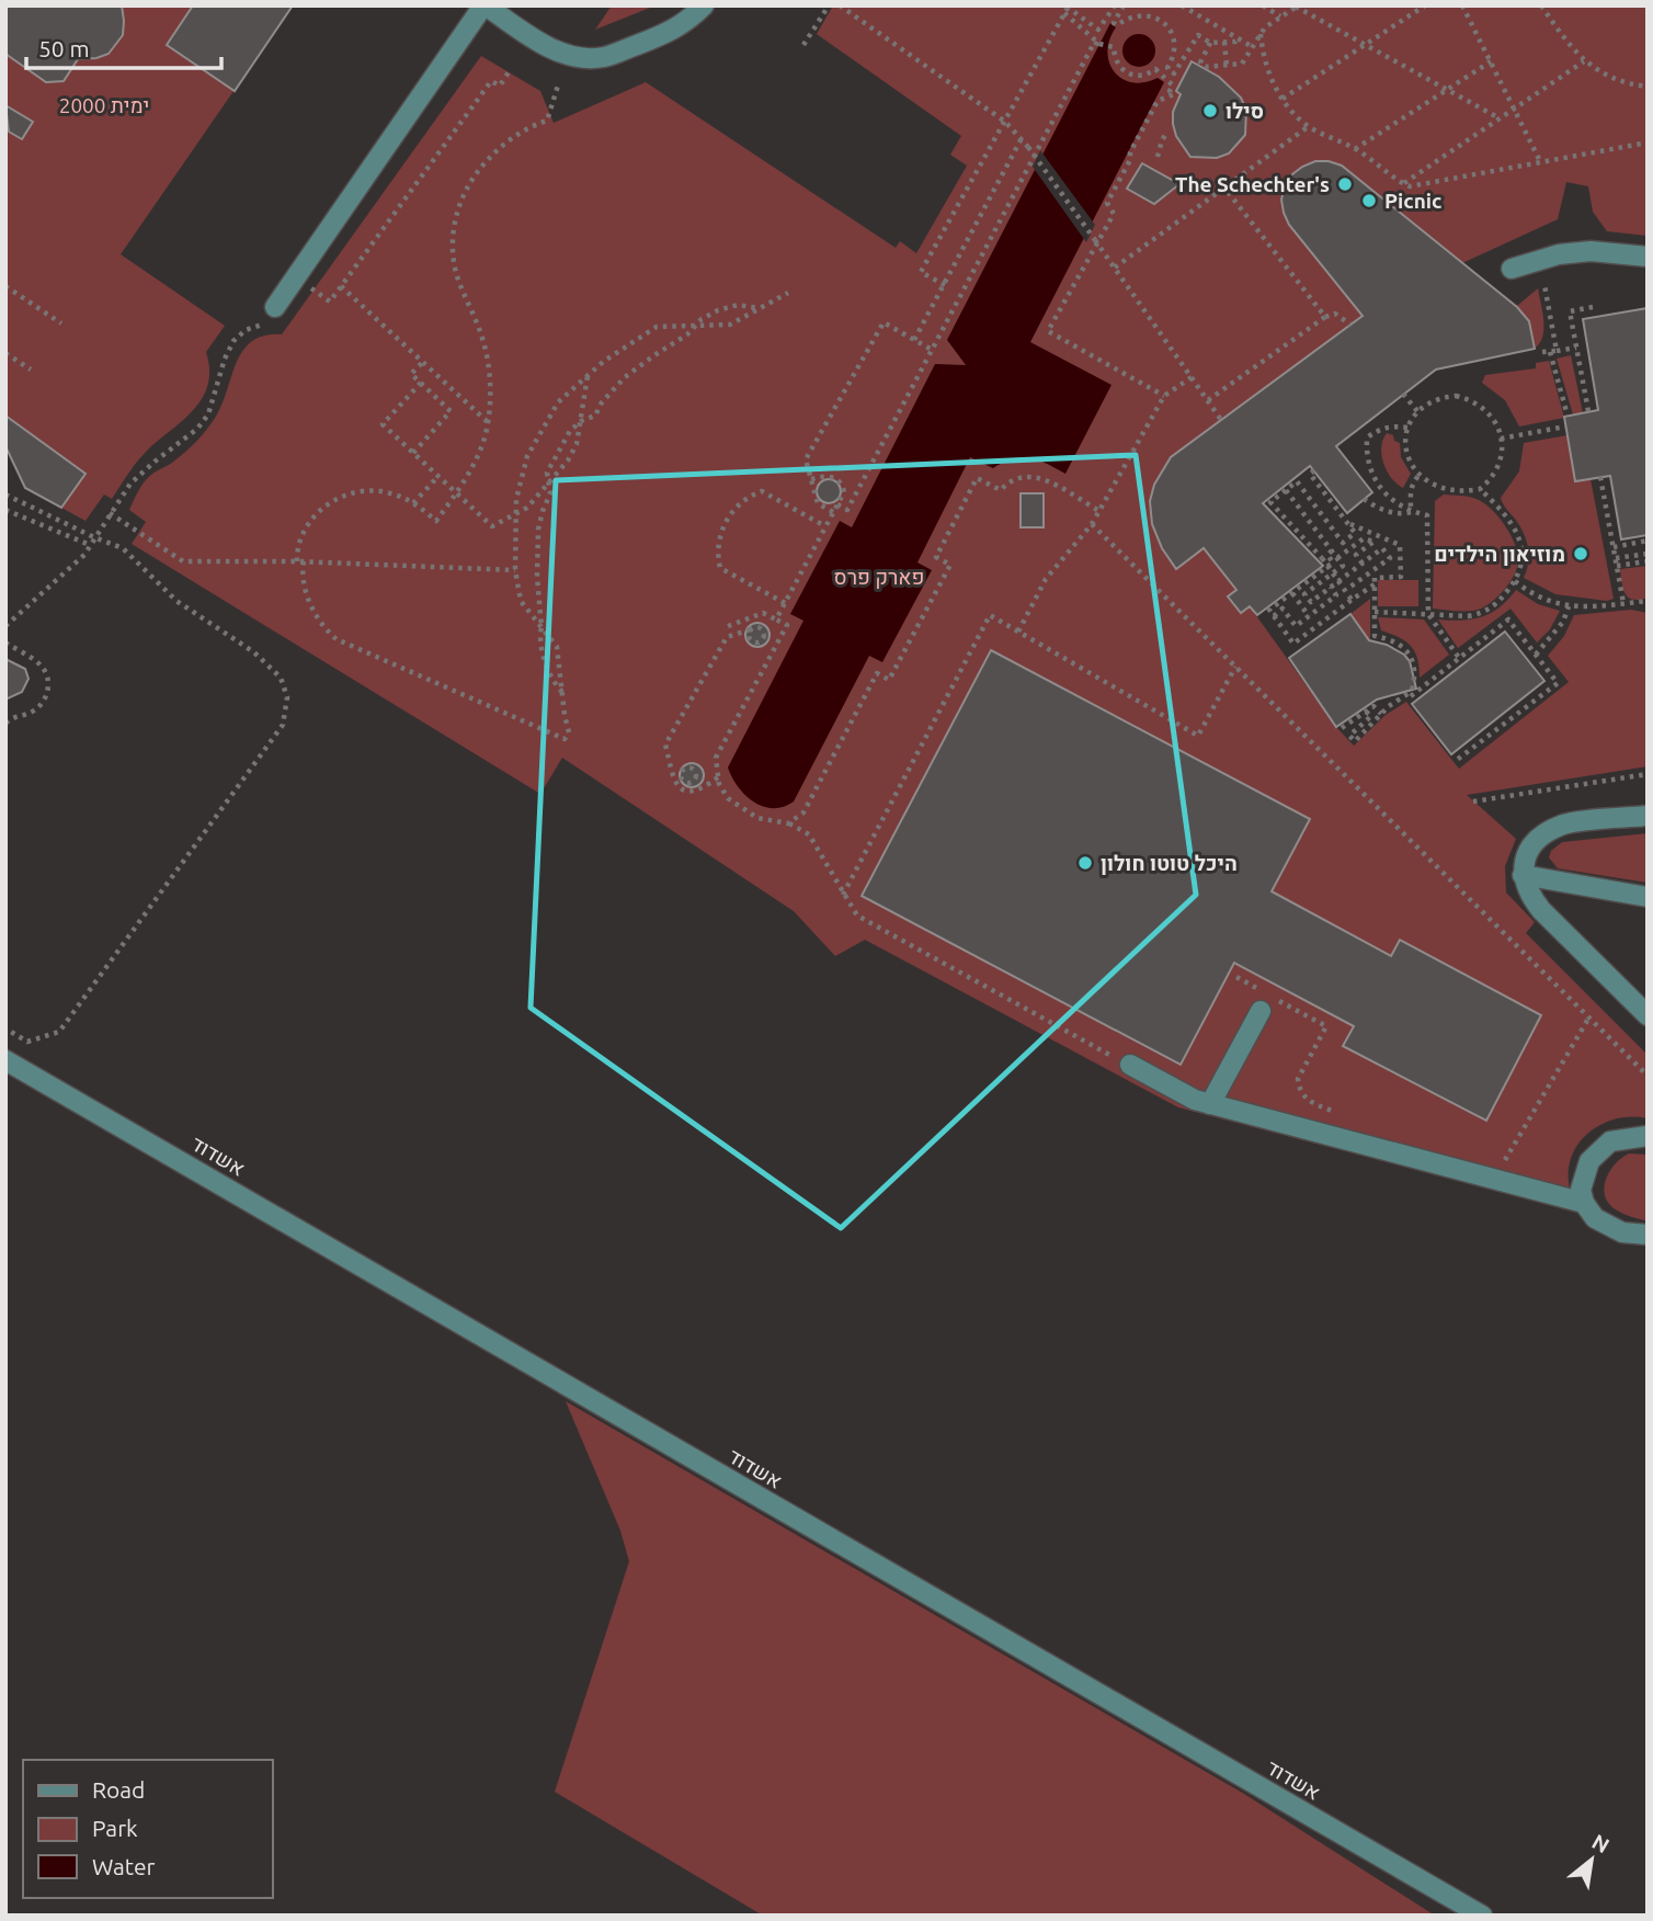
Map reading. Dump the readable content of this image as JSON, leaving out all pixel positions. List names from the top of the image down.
{
  "streets": {
    "street": ["אשדוד"]
  },
  "parks": ["ימית 2000", "פארק פרס"],
  "places": [
    "סילו",
    "The Schechter's",
    "Picnic",
    "מוזיאון הילדים",
    "היכל טוטו חולון"
  ],
  "legend": ["Road", "Park", "Water"],
  "scale_bar": "50 m",
  "north": "top right"
}
